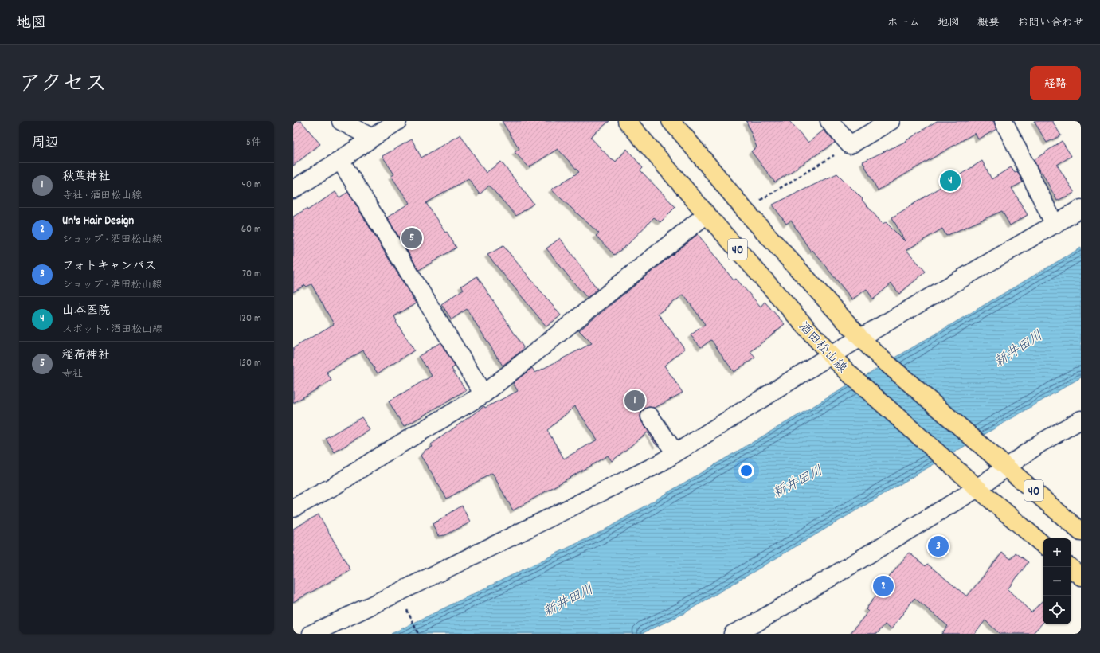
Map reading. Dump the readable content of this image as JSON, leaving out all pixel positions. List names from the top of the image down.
{
  "streets": {
    "main road": ["40", "酒田松山線"]
  },
  "water": ["新井田川"],
  "page": {
    "header": "地図",
    "nav": [
      "ホーム",
      "地図",
      "概要",
      "お問い合わせ"
    ],
    "title": "アクセス",
    "buttons": "経路",
    "heading": ["周辺", "5件"],
    "list": [
      {
        "mark": "1",
        "name": "秋葉神社",
        "note": "寺社 · 酒田松山線",
        "value": "40 m"
      },
      {
        "mark": "2",
        "name": "Un's Hair Design",
        "note": "ショップ · 酒田松山線",
        "value": "60 m"
      },
      {
        "mark": "3",
        "name": "フォトキャンパス",
        "note": "ショップ · 酒田松山線",
        "value": "70 m"
      },
      {
        "mark": "4",
        "name": "山本医院",
        "note": "スポット · 酒田松山線",
        "value": "120 m"
      },
      {
        "mark": "5",
        "name": "稲荷神社",
        "note": "寺社",
        "value": "130 m"
      }
    ],
    "pins": [
      "4",
      "5",
      "1",
      "3",
      "2"
    ],
    "map_buttons": ["+", "−"]
  }
}
